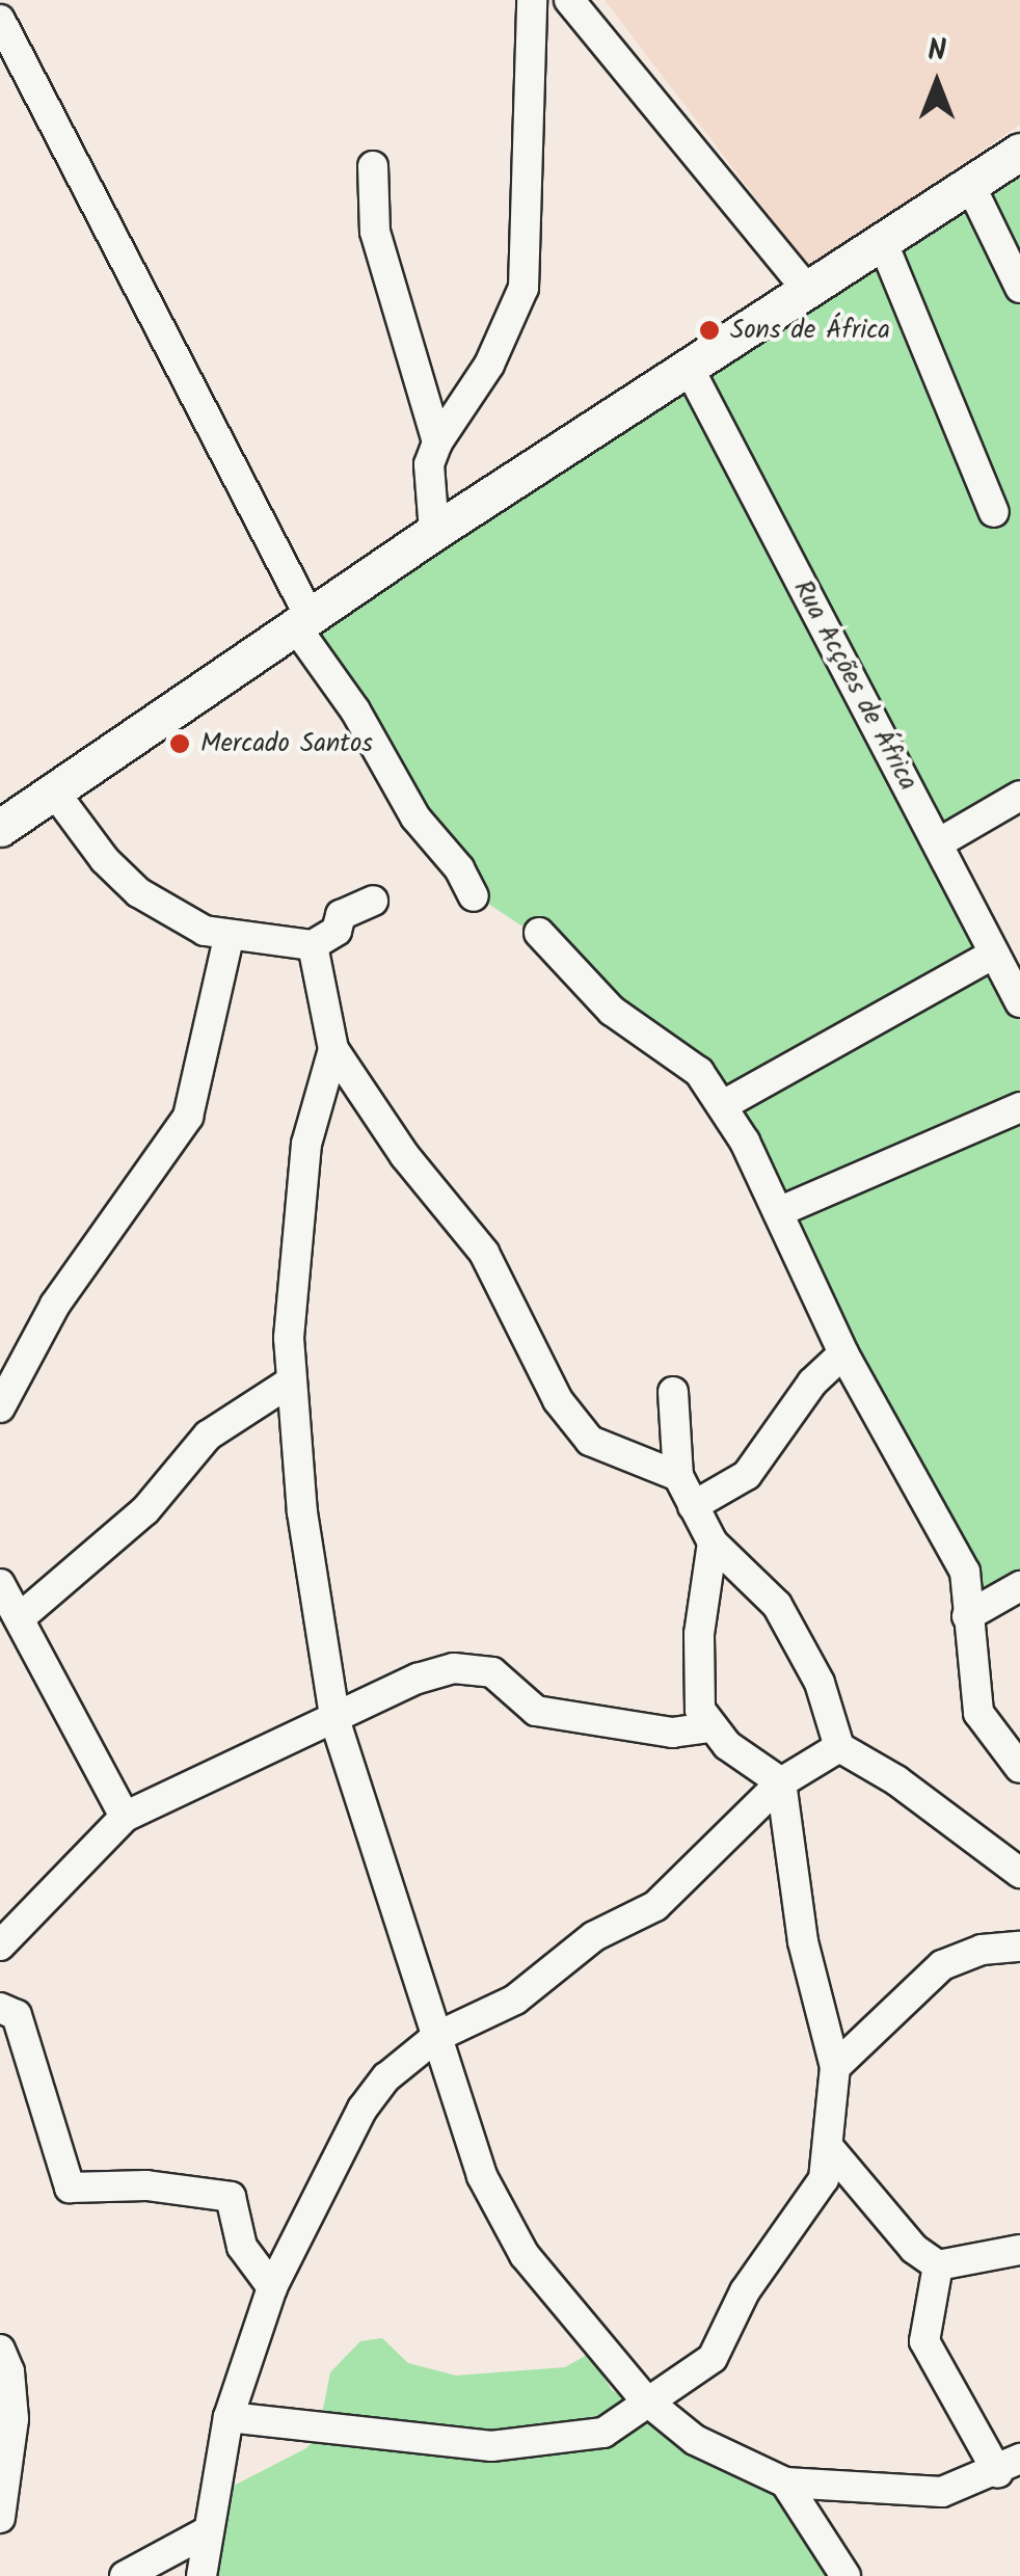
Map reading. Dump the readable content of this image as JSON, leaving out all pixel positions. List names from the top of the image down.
{
  "streets": {
    "street": ["Rua Acções de África"]
  },
  "places": ["Sons de África", "Mercado Santos"],
  "north": "top"
}
